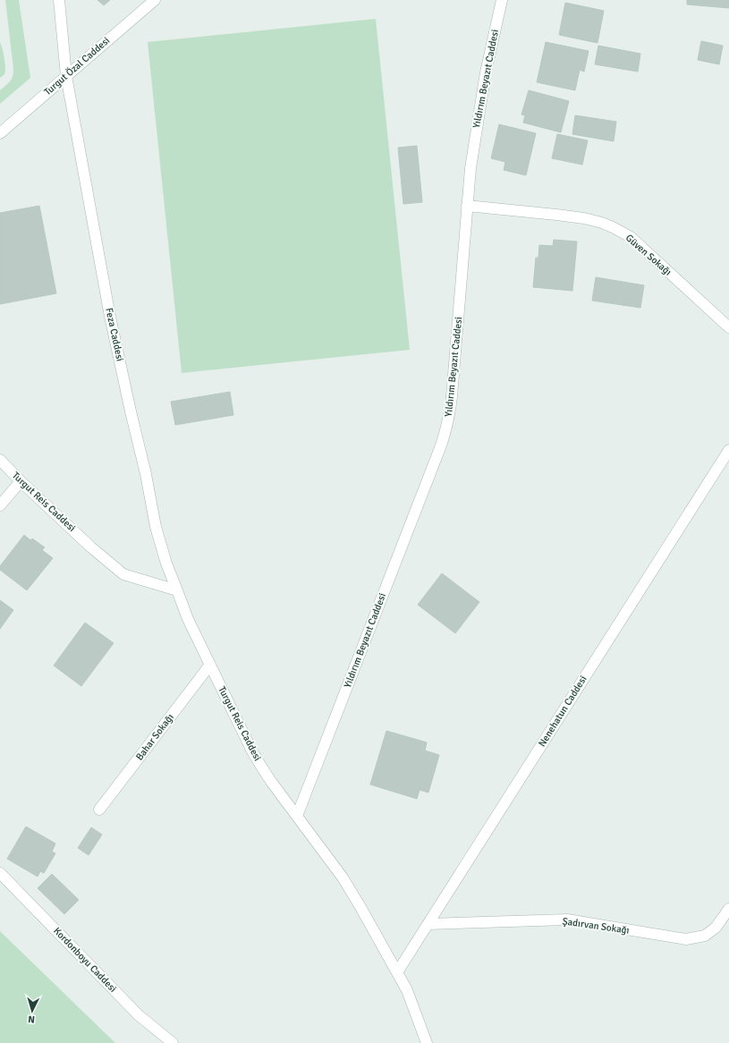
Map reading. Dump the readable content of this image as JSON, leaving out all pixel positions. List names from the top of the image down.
{
  "streets": {
    "street": [
      "Turgut Özal Caddesi",
      "Yıldırım Beyazıt Caddesi",
      "Güven Sokağı",
      "Feza Caddesi",
      "Turgut Reis Caddesi",
      "Nenehatun Caddesi",
      "Bahar Sokağı",
      "Şadırvan Sokağı",
      "Kordonboyu Caddesi"
    ]
  },
  "crossings": [
    ["Turgut Özal Caddesi", "Feza Caddesi"],
    ["Yıldırım Beyazıt Caddesi", "Güven Sokağı"],
    ["Yıldırım Beyazıt Caddesi", "Turgut Reis Caddesi"],
    ["Feza Caddesi", "Turgut Reis Caddesi"],
    ["Turgut Reis Caddesi", "Nenehatun Caddesi"],
    ["Turgut Reis Caddesi", "Bahar Sokağı"],
    ["Nenehatun Caddesi", "Şadırvan Sokağı"]
  ],
  "north": "bottom"
}
